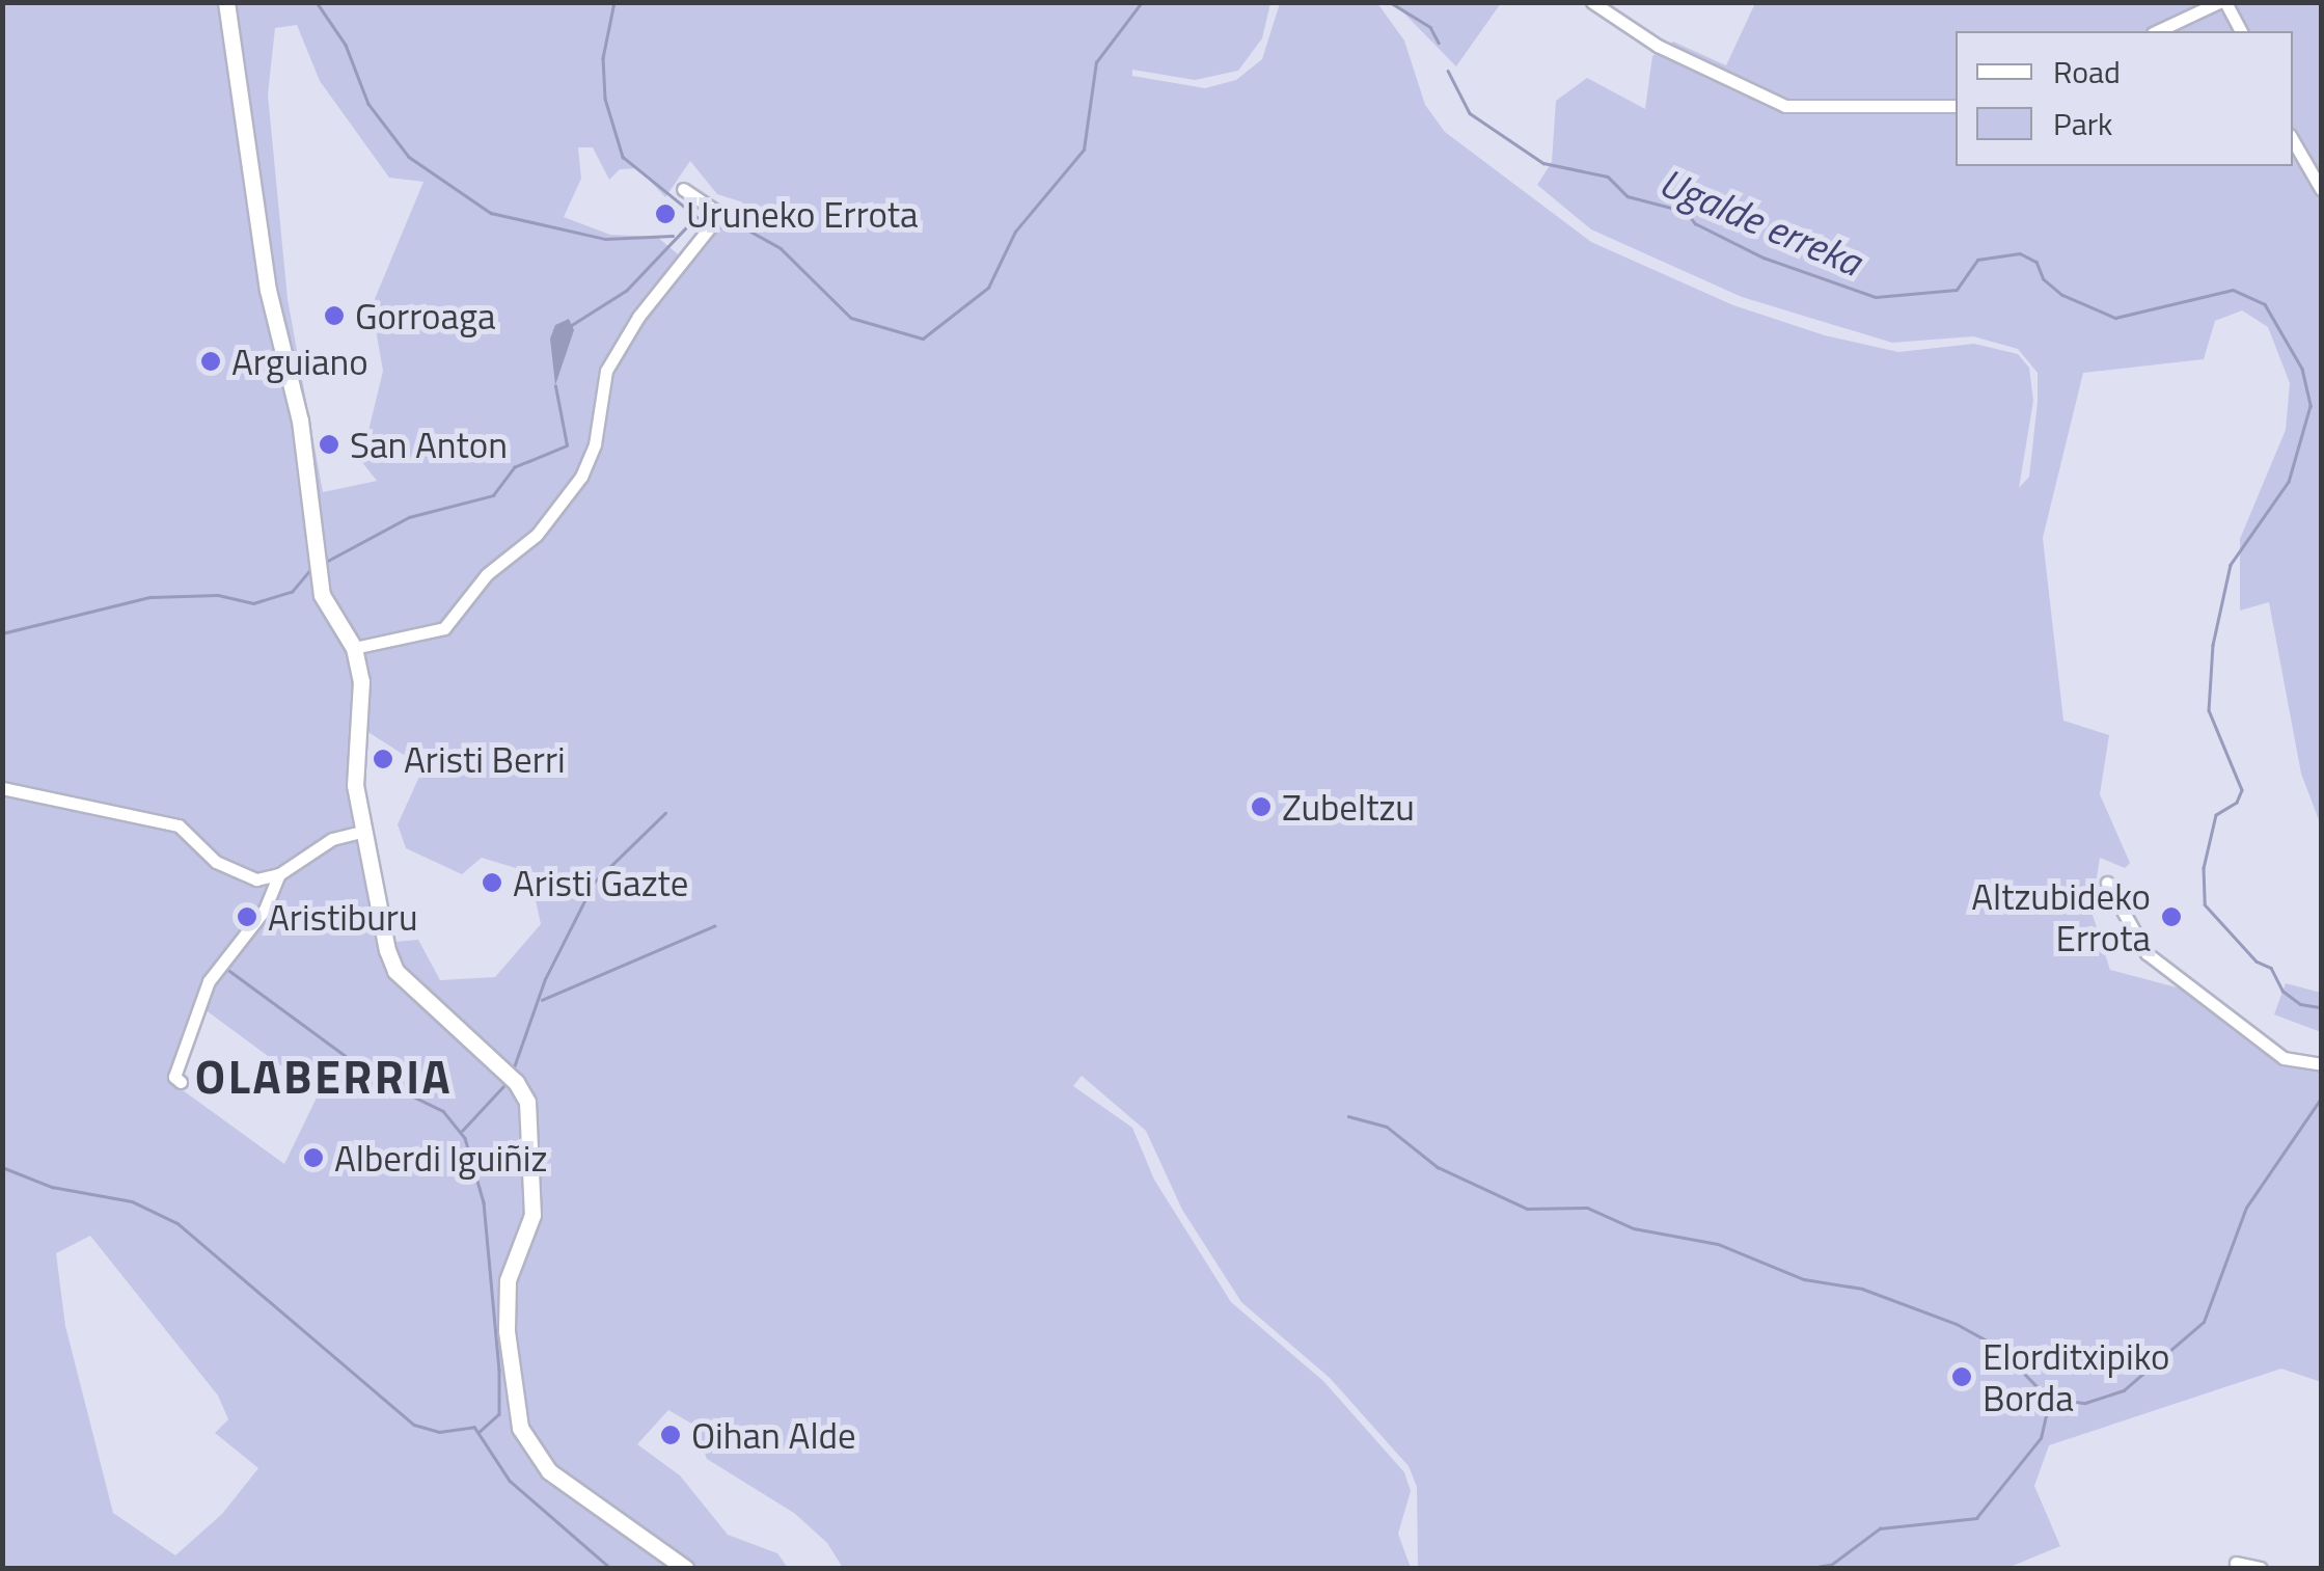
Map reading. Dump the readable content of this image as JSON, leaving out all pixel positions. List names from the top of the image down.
{
  "districts": ["OLABERRIA"],
  "water": ["Ugalde erreka"],
  "places": [
    "Uruneko Errota",
    "Gorroaga",
    "Arguiano",
    "San Anton",
    "Aristi Berri",
    "Zubeltzu",
    "Aristi Gazte",
    "Aristiburu",
    "Altzubideko Errota",
    "Alberdi Iguiñiz",
    "Elorditxipiko Borda",
    "Oihan Alde"
  ],
  "legend": ["Road", "Park"]
}
